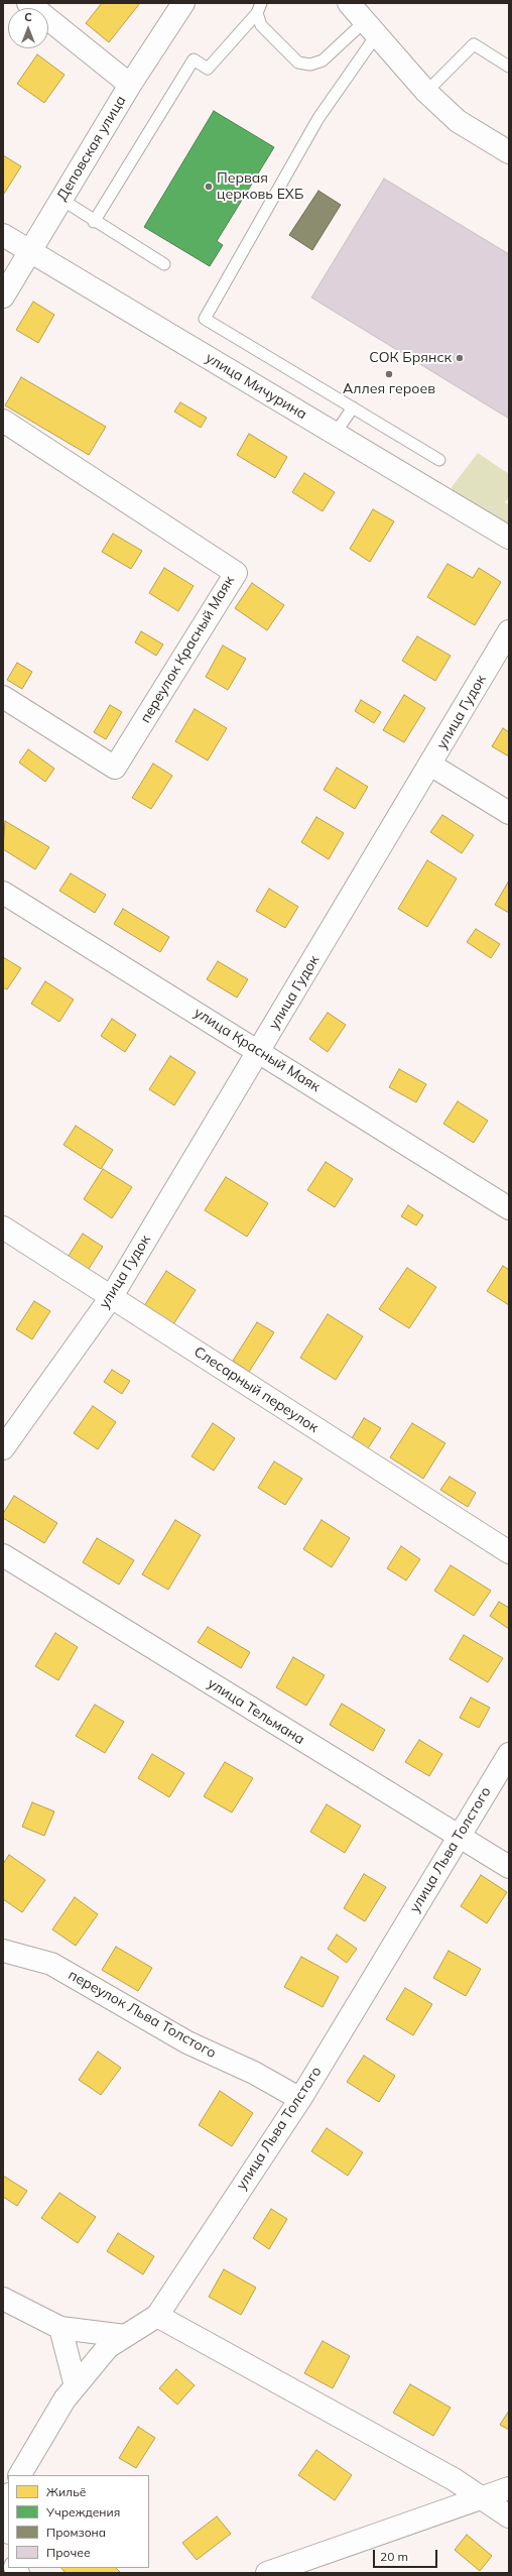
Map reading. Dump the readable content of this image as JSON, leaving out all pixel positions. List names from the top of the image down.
{
  "streets": {
    "street": [
      "Деповская улица",
      "улица Мичурина",
      "переулок Красный Маяк",
      "улица Гудок",
      "улица Красный Маяк",
      "Слесарный переулок",
      "улица Тельмана",
      "улица Льва Толстого",
      "переулок Льва Толстого"
    ]
  },
  "crossings": [
    ["Деповская улица", "улица Мичурина"],
    ["улица Гудок", "улица Красный Маяк"],
    ["улица Гудок", "Слесарный переулок"],
    ["улица Тельмана", "улица Льва Толстого"],
    ["улица Льва Толстого", "переулок Льва Толстого"]
  ],
  "places": ["Первая церковь ЕХБ", "СОК Брянск", "Аллея героев"],
  "legend": [
    "Жильё",
    "Учреждения",
    "Промзона",
    "Прочее"
  ],
  "scale_bar": "20 m",
  "north": "top"
}
